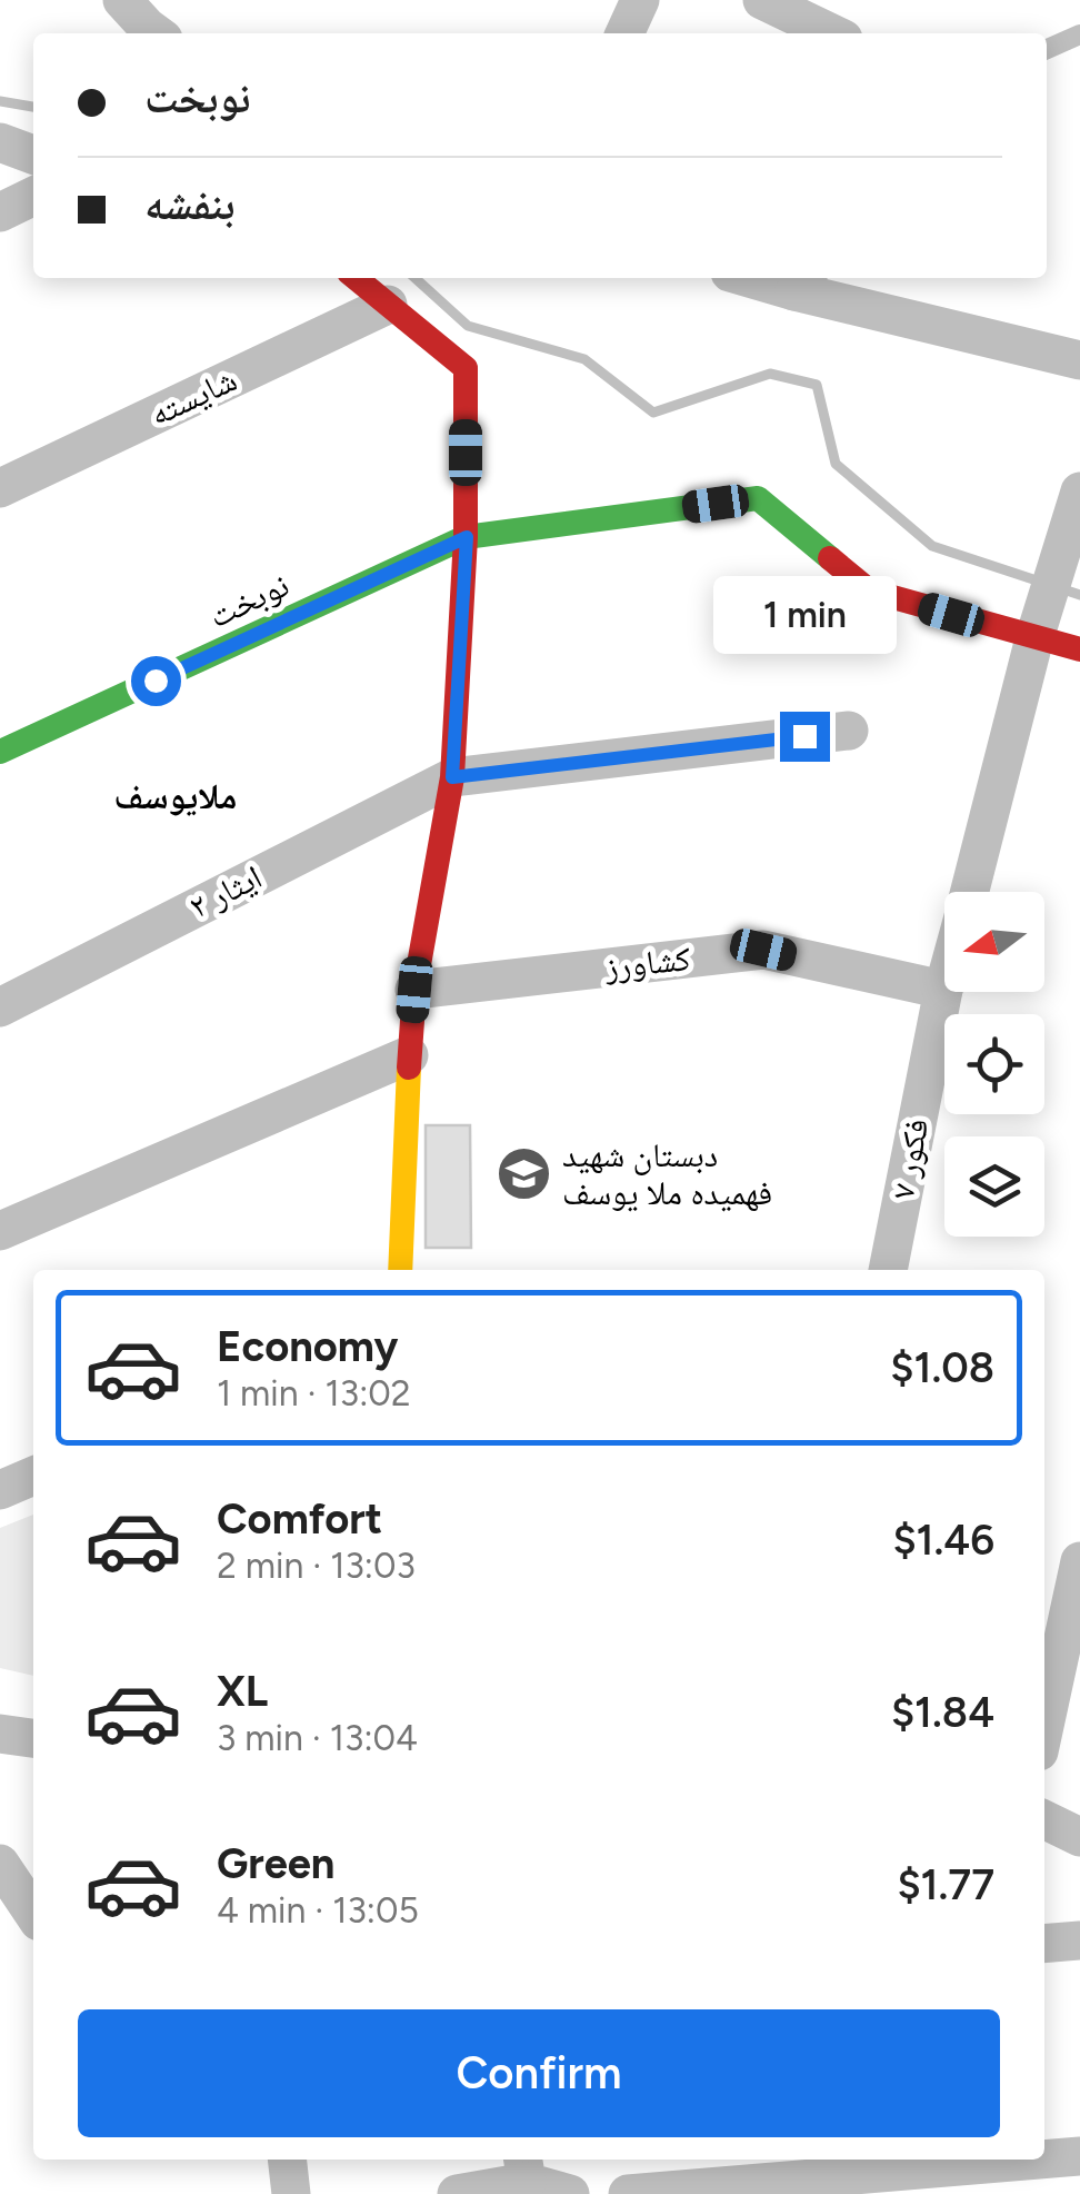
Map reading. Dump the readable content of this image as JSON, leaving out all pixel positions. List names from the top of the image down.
{
  "streets": {
    "street": [
      "شایسته",
      "نوبخت",
      "ایثار ۲",
      "کشاورز",
      "فکور ۷"
    ]
  },
  "crossings": [
    ["نوبخت", "فکور ۷"],
    ["کشاورز", "فکور ۷"]
  ],
  "districts": ["ملایوسف"],
  "places": {
    "school or university": ["دبستان شهید فهمیده ملا یوسف"]
  },
  "north": "left",
  "page": {
    "banner": ["نوبخت", "بنفشه"],
    "bubble": "1 min",
    "list": [
      {
        "name": "Economy",
        "note": "1 min · 13:02",
        "value": "$1.08"
      },
      {
        "name": "Comfort",
        "note": "2 min · 13:03",
        "value": "$1.46"
      },
      {
        "name": "XL",
        "note": "3 min · 13:04",
        "value": "$1.84"
      },
      {
        "name": "Green",
        "note": "4 min · 13:05",
        "value": "$1.77"
      }
    ],
    "buttons": "Confirm"
  }
}
